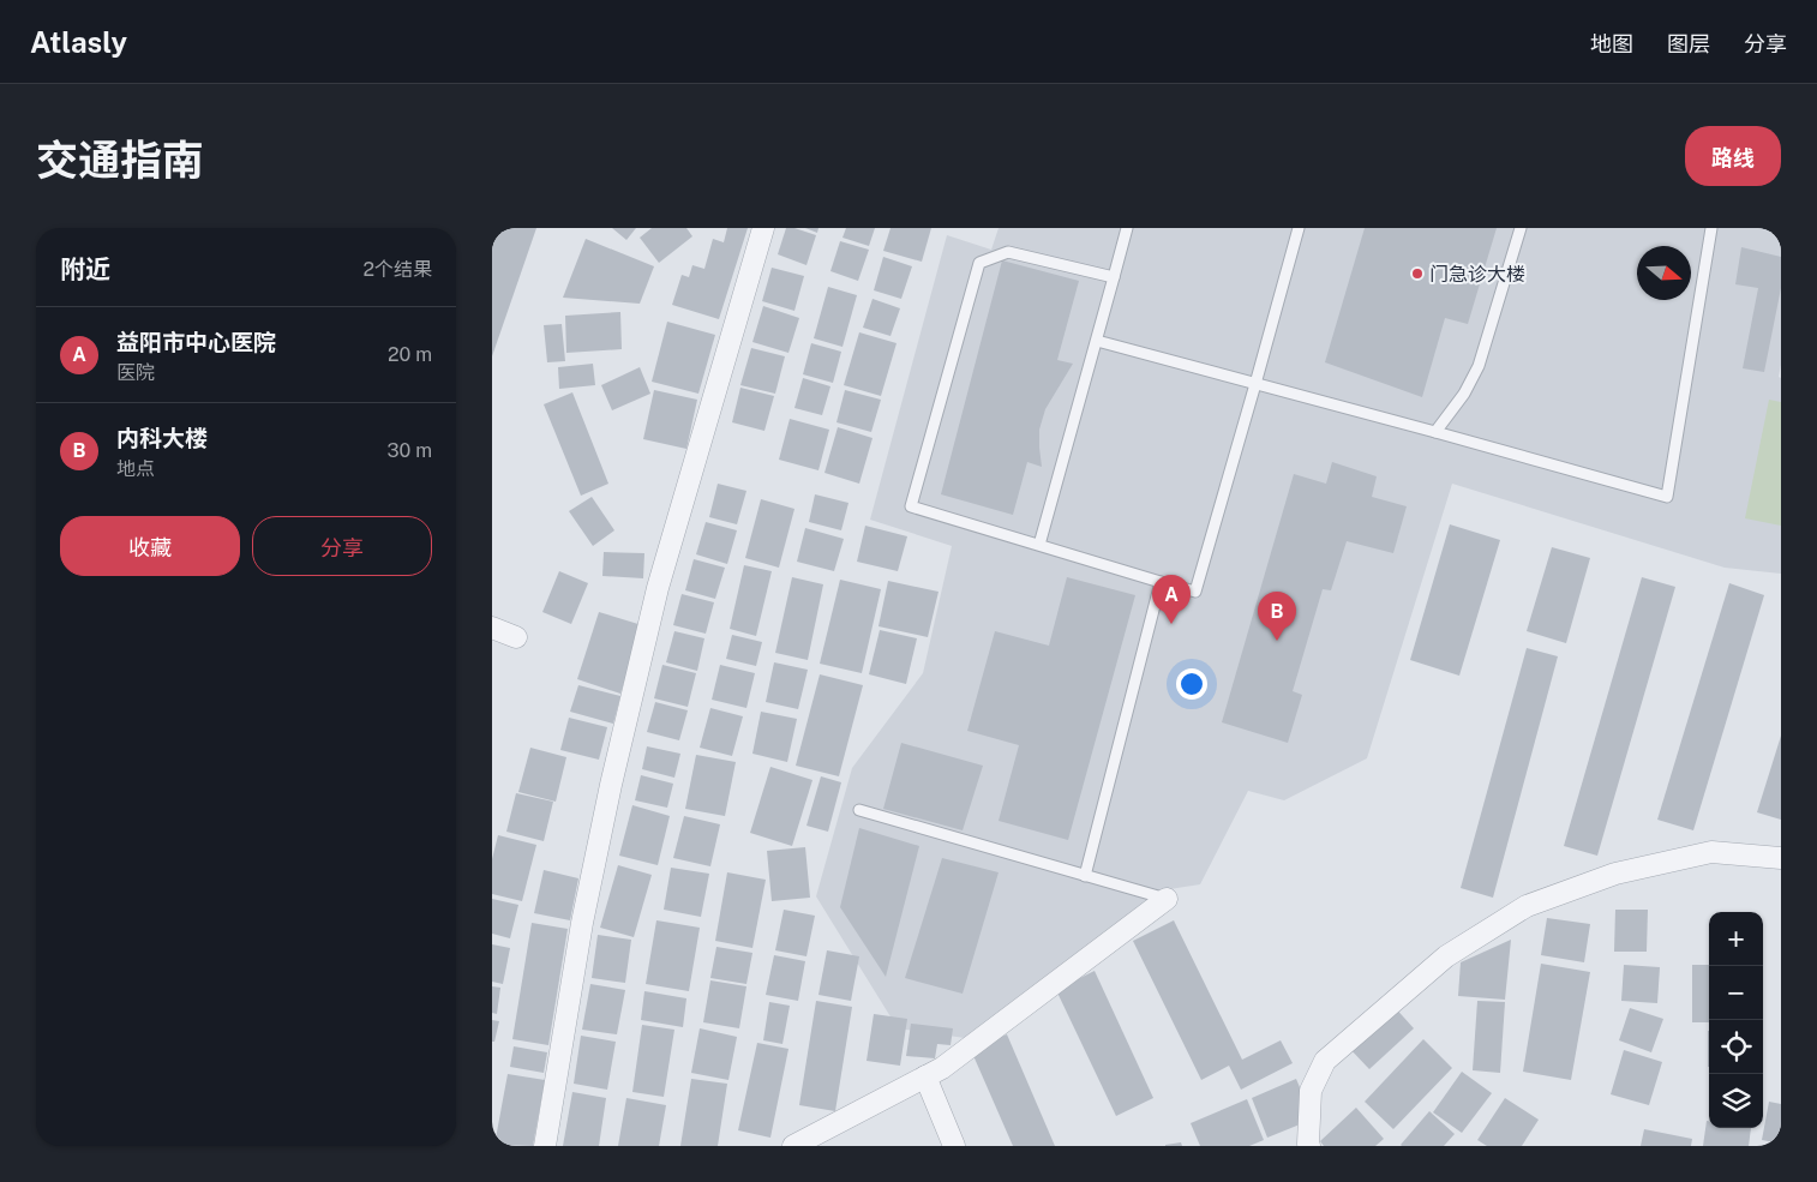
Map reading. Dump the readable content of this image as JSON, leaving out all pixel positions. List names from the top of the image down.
{
  "places": ["门急诊大楼"],
  "north": "right",
  "page": {
    "header": "Atlasly",
    "nav": ["地图", "图层", "分享"],
    "title": "交通指南",
    "buttons": [
      "路线",
      ["收藏", "分享"]
    ],
    "heading": ["附近", "2个结果"],
    "list": [
      {
        "mark": "A",
        "name": "益阳市中心医院",
        "note": "医院",
        "value": "20 m"
      },
      {
        "mark": "B",
        "name": "内科大楼",
        "note": "地点",
        "value": "30 m"
      }
    ],
    "pins": ["A", "B"],
    "map_buttons": ["+", "−"]
  }
}
